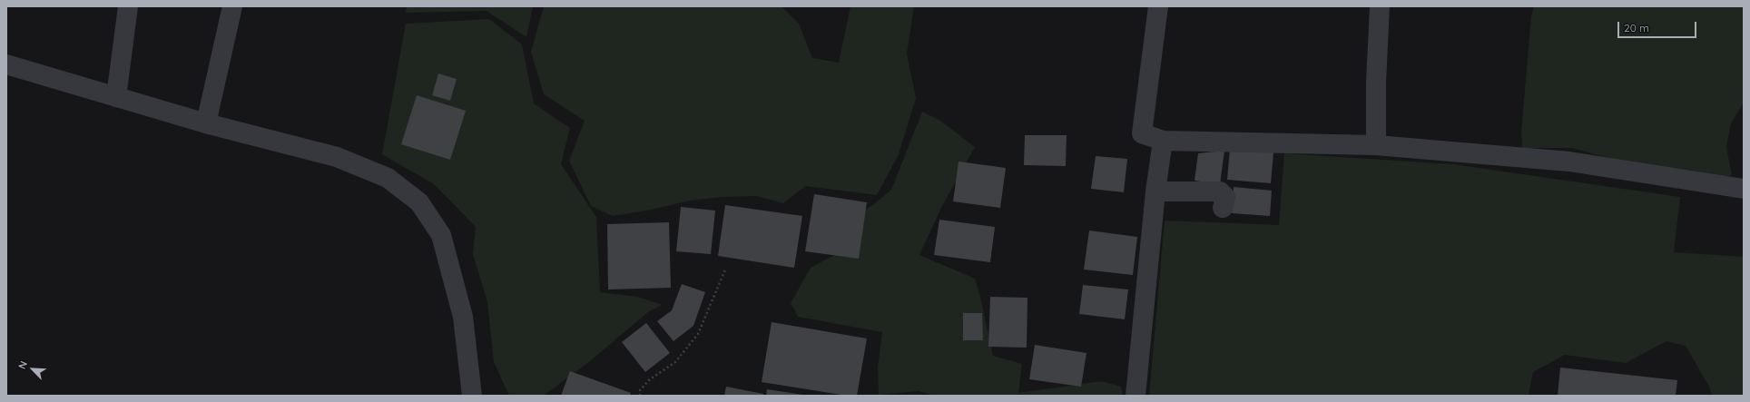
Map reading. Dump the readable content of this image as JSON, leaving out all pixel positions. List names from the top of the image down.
{
  "scale_bar": "20 m",
  "north": "top left"
}
